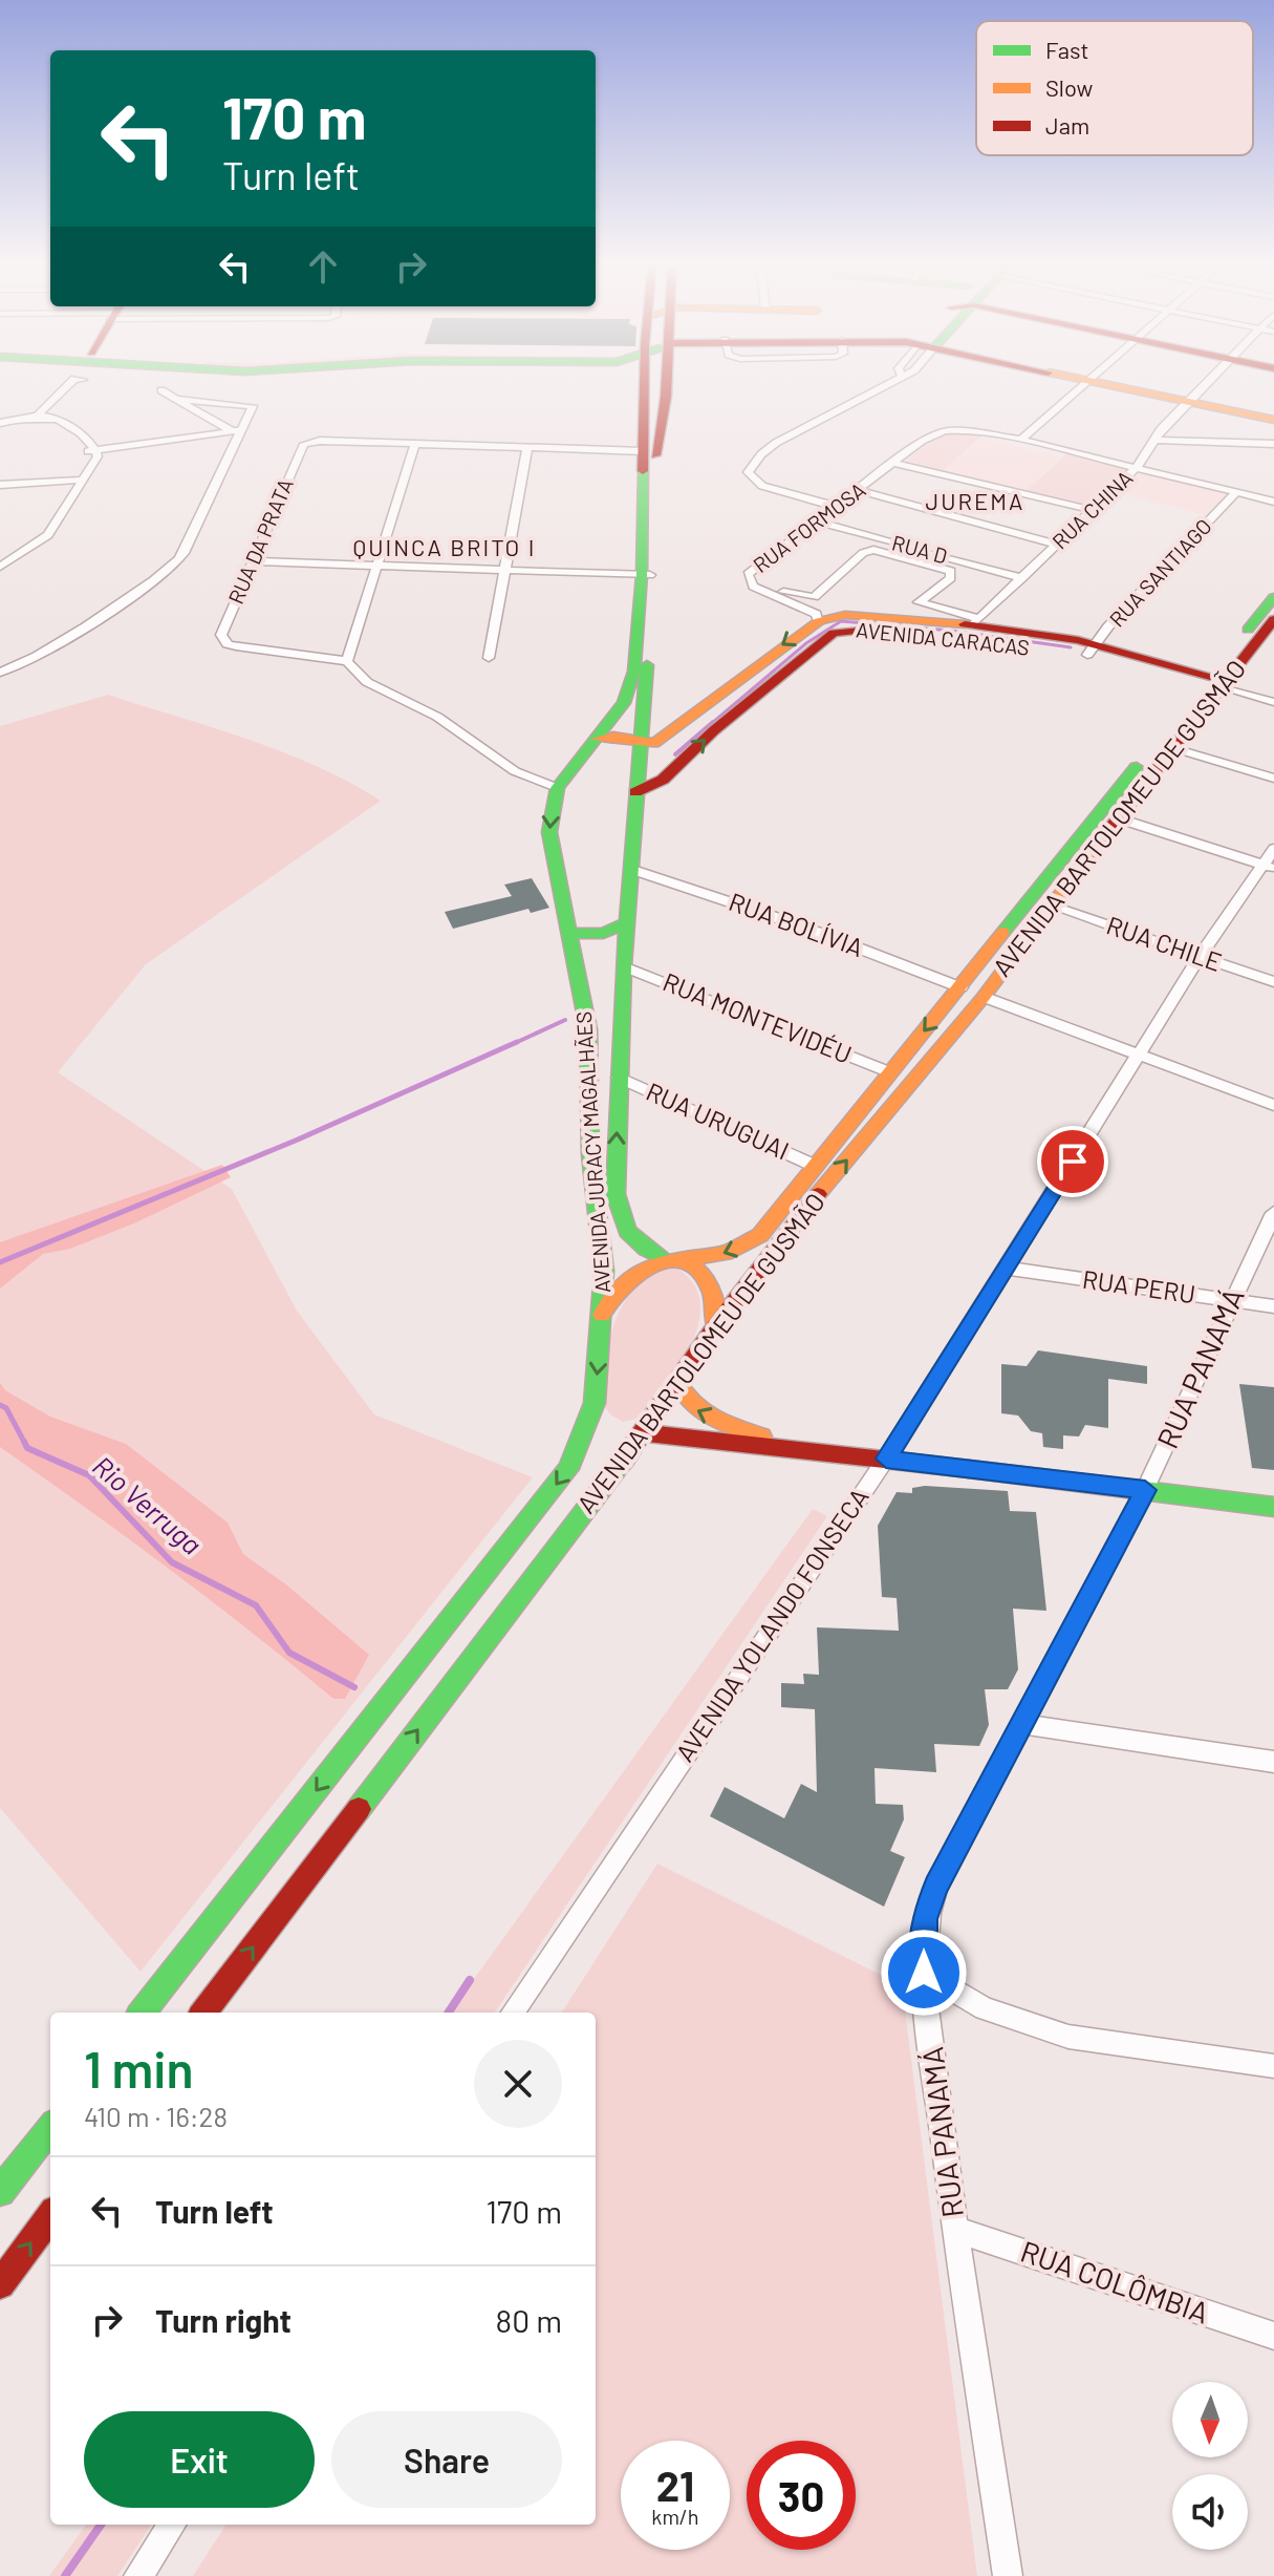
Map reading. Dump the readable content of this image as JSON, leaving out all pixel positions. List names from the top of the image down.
{
  "streets": {
    "main road": ["AVENIDA CARACAS", "AVENIDA BARTOLOMEU DE GUSMÃO", "AVENIDA JURACY MAGALHÃES"],
    "street": [
      "RUA CHINA",
      "RUA FORMOSA",
      "RUA DA PRATA",
      "RUA D",
      "RUA SANTIAGO",
      "RUA BOLÍVIA",
      "RUA CHILE",
      "RUA MONTEVIDÉU",
      "RUA URUGUAI",
      "RUA PERU",
      "RUA PANAMÁ",
      "AVENIDA YOLANDO FONSECA",
      "RUA COLÔMBIA"
    ]
  },
  "crossings": [
    ["RUA CHINA", "RUA D"],
    ["RUA CHINA", "AVENIDA CARACAS"],
    ["RUA FORMOSA", "RUA D"],
    ["RUA FORMOSA", "AVENIDA CARACAS"],
    ["RUA SANTIAGO", "AVENIDA CARACAS"],
    ["AVENIDA CARACAS", "AVENIDA BARTOLOMEU DE GUSMÃO"],
    ["AVENIDA CARACAS", "AVENIDA JURACY MAGALHÃES"],
    ["AVENIDA BARTOLOMEU DE GUSMÃO", "RUA BOLÍVIA"],
    ["AVENIDA BARTOLOMEU DE GUSMÃO", "RUA CHILE"],
    ["AVENIDA BARTOLOMEU DE GUSMÃO", "RUA MONTEVIDÉU"],
    ["AVENIDA BARTOLOMEU DE GUSMÃO", "RUA URUGUAI"],
    ["AVENIDA BARTOLOMEU DE GUSMÃO", "AVENIDA JURACY MAGALHÃES"],
    ["RUA BOLÍVIA", "AVENIDA JURACY MAGALHÃES"],
    ["RUA CHILE", "AVENIDA YOLANDO FONSECA"],
    ["RUA MONTEVIDÉU", "AVENIDA JURACY MAGALHÃES"],
    ["RUA URUGUAI", "AVENIDA JURACY MAGALHÃES"],
    ["RUA PERU", "RUA PANAMÁ"],
    ["RUA PERU", "AVENIDA YOLANDO FONSECA"],
    ["RUA PANAMÁ", "RUA COLÔMBIA"]
  ],
  "districts": ["JUREMA", "QUINCA BRITO I"],
  "water": ["Rio Verruga"],
  "legend": ["Fast", "Slow", "Jam"],
  "north": "bottom",
  "page": {
    "turn": ["170 m", "Turn left"],
    "heading": ["1 min", "410 m · 16:28"],
    "list": [
      {
        "name": "Turn left",
        "value": "170 m"
      },
      {
        "name": "Turn right",
        "value": "80 m"
      }
    ],
    "buttons": ["Exit", "Share"],
    "speed": "21 km/h",
    "limit": "30"
  }
}
